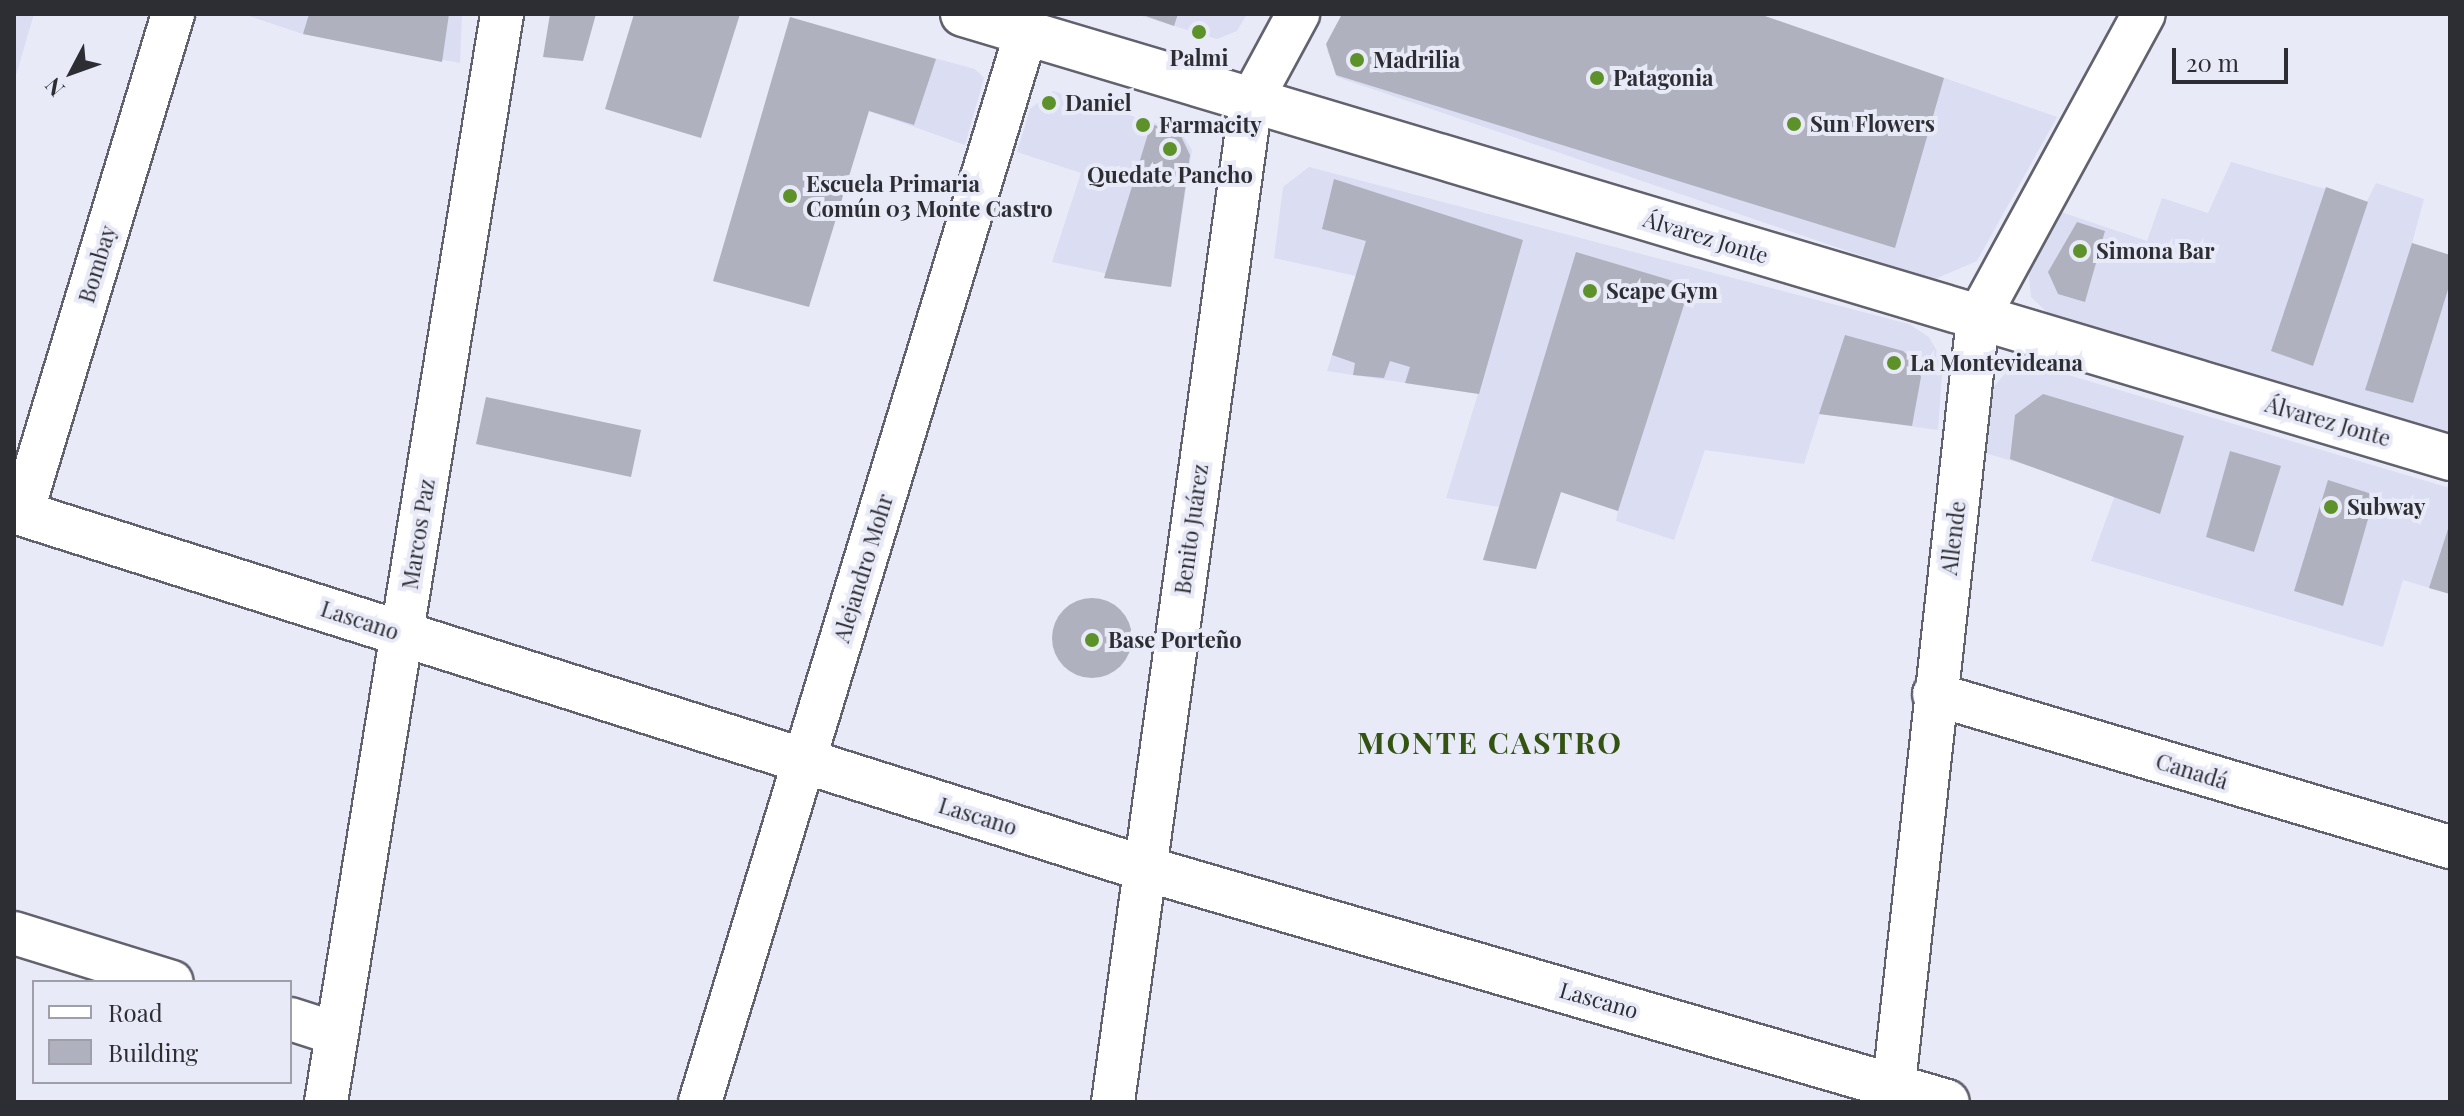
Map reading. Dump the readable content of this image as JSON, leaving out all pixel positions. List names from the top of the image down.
{
  "streets": {
    "street": [
      "Álvarez Jonte",
      "Bombay",
      "Benito Juárez",
      "Marcos Paz",
      "Allende",
      "Alejandro Mohr",
      "Lascano",
      "Canadá"
    ]
  },
  "crossings": [
    ["Álvarez Jonte", "Benito Juárez"],
    ["Álvarez Jonte", "Allende"],
    ["Álvarez Jonte", "Alejandro Mohr"],
    ["Bombay", "Lascano"],
    ["Benito Juárez", "Lascano"],
    ["Marcos Paz", "Lascano"],
    ["Allende", "Lascano"],
    ["Allende", "Canadá"],
    ["Alejandro Mohr", "Lascano"]
  ],
  "districts": ["MONTE CASTRO"],
  "places": [
    "Palmi",
    "Madrilia",
    "Patagonia",
    "Daniel",
    "Sun Flowers",
    "Farmacity",
    "Quedate Pancho",
    "Escuela Primaria Común 03 Monte Castro",
    "Simona Bar",
    "Scape Gym",
    "La Montevideana",
    "Subway",
    "Base Porteño"
  ],
  "legend": ["Road", "Building"],
  "scale_bar": "20 m",
  "north": "bottom left"
}
